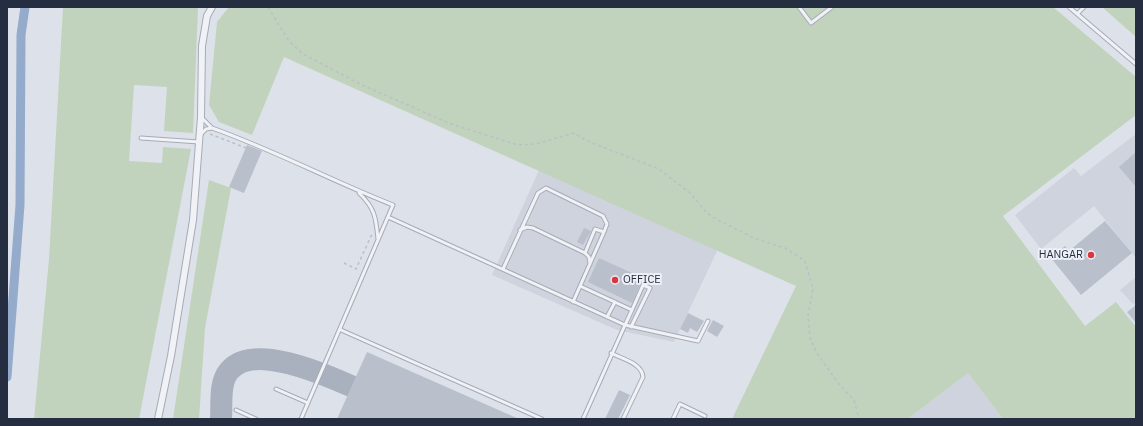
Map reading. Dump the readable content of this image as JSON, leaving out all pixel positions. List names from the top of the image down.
{
  "places": ["HANGAR", "OFFICE"]
}
